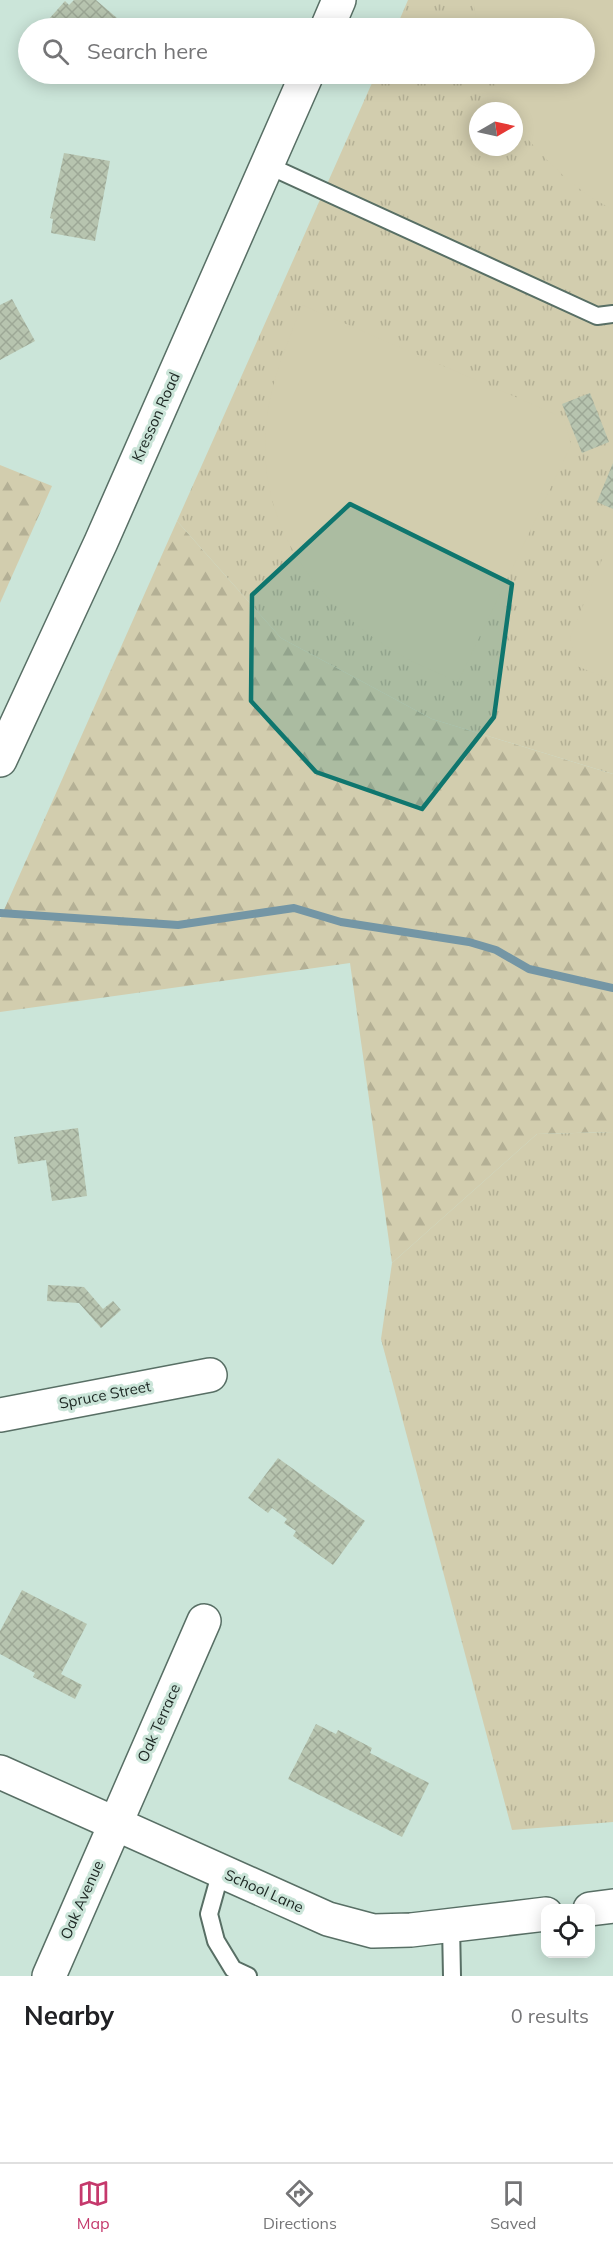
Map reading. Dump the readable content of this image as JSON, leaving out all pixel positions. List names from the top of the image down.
{
  "streets": {
    "street": [
      "Kresson Road",
      "Spruce Street",
      "Oak Terrace",
      "School Lane",
      "Oak Avenue"
    ]
  },
  "crossings": [
    ["Oak Terrace", "School Lane"],
    ["Oak Terrace", "Oak Avenue"],
    ["School Lane", "Oak Avenue"]
  ],
  "north": "right",
  "page": {
    "search": "Search here",
    "heading": ["Nearby", "0 results"],
    "nav": ["Map", "Directions", "Saved"]
  }
}
